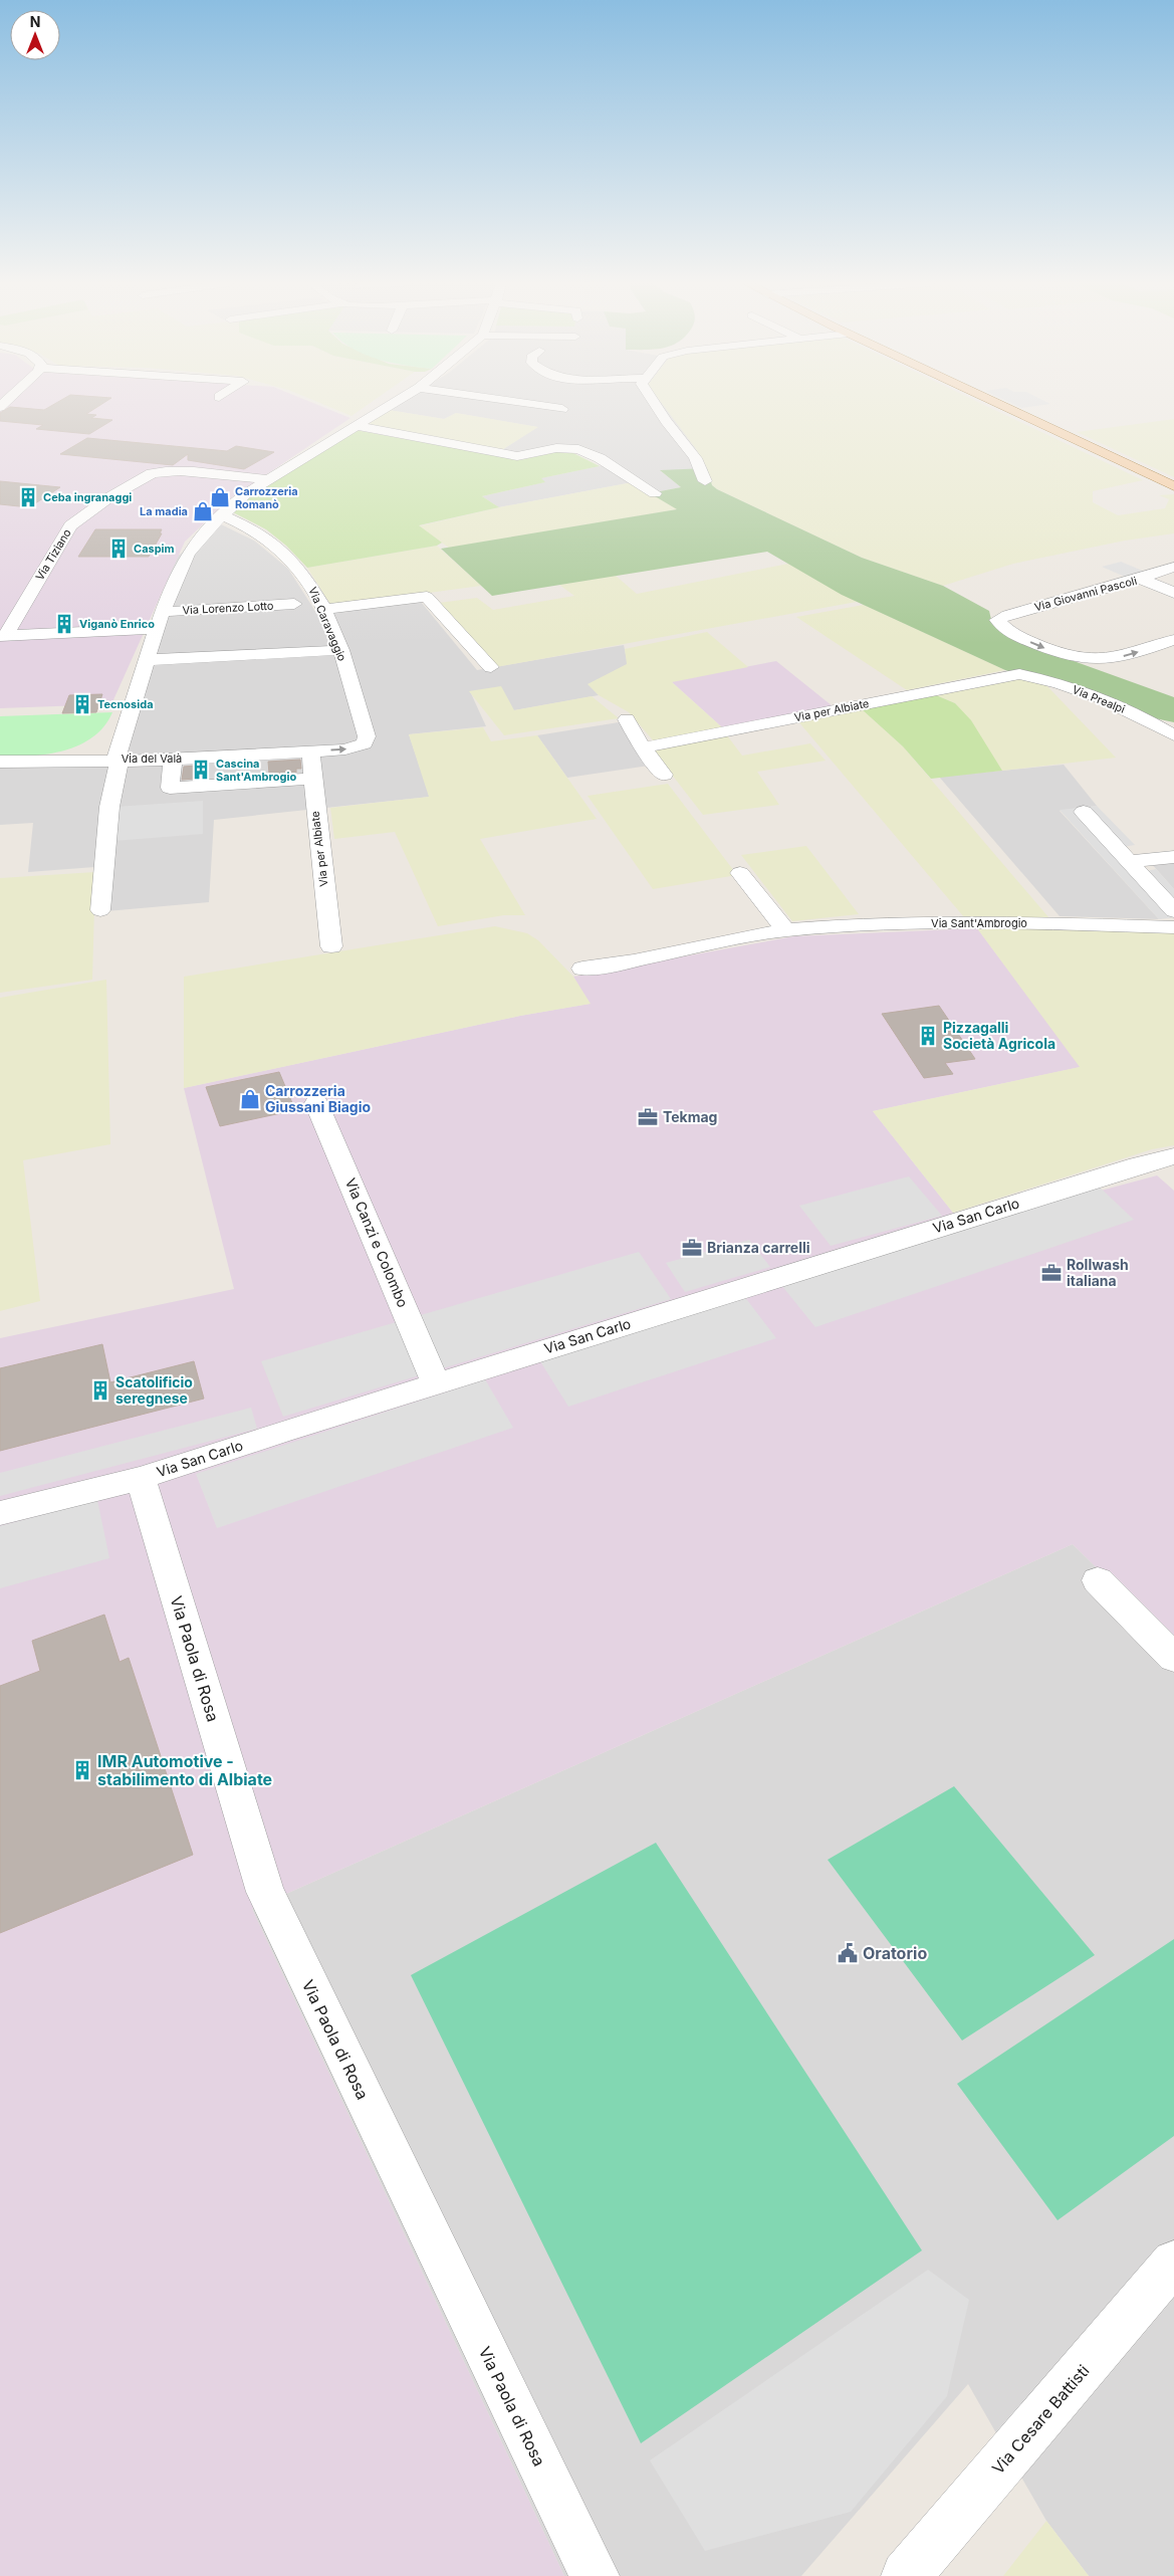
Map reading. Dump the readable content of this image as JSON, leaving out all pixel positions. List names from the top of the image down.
{
  "streets": {
    "street": [
      "Via Tiziano",
      "Via Giovanni Pascoli",
      "Via Lorenzo Lotto",
      "Via Caravaggio",
      "Via Prealpi",
      "Via per Albiate",
      "Via del Valà",
      "Via Sant'Ambrogio",
      "Via San Carlo",
      "Via Canzi e Colombo",
      "Via Paola di Rosa",
      "Via Cesare Battisti"
    ]
  },
  "crossings": [
    ["Via Caravaggio", "Via del Valà"],
    ["Via Prealpi", "Via per Albiate"],
    ["Via per Albiate", "Via del Valà"],
    ["Via San Carlo", "Via Canzi e Colombo"],
    ["Via San Carlo", "Via Paola di Rosa"]
  ],
  "places": {
    "building": [
      "Ceba ingranaggi",
      "Caspim",
      "Viganò Enrico",
      "Tecnosida",
      "Cascina Sant'Ambrogio",
      "Pizzagalli Società Agricola",
      "Scatolificio seregnese",
      "IMR Automotive - stabilimento di Albiate"
    ],
    "shop": ["Carrozzeria Romanò", "La madia", "Carrozzeria Giussani Biagio"],
    "office": ["Tekmag", "Brianza carrelli", "Rollwash italiana"],
    "public building": ["Oratorio"]
  },
  "north": "top"
}
